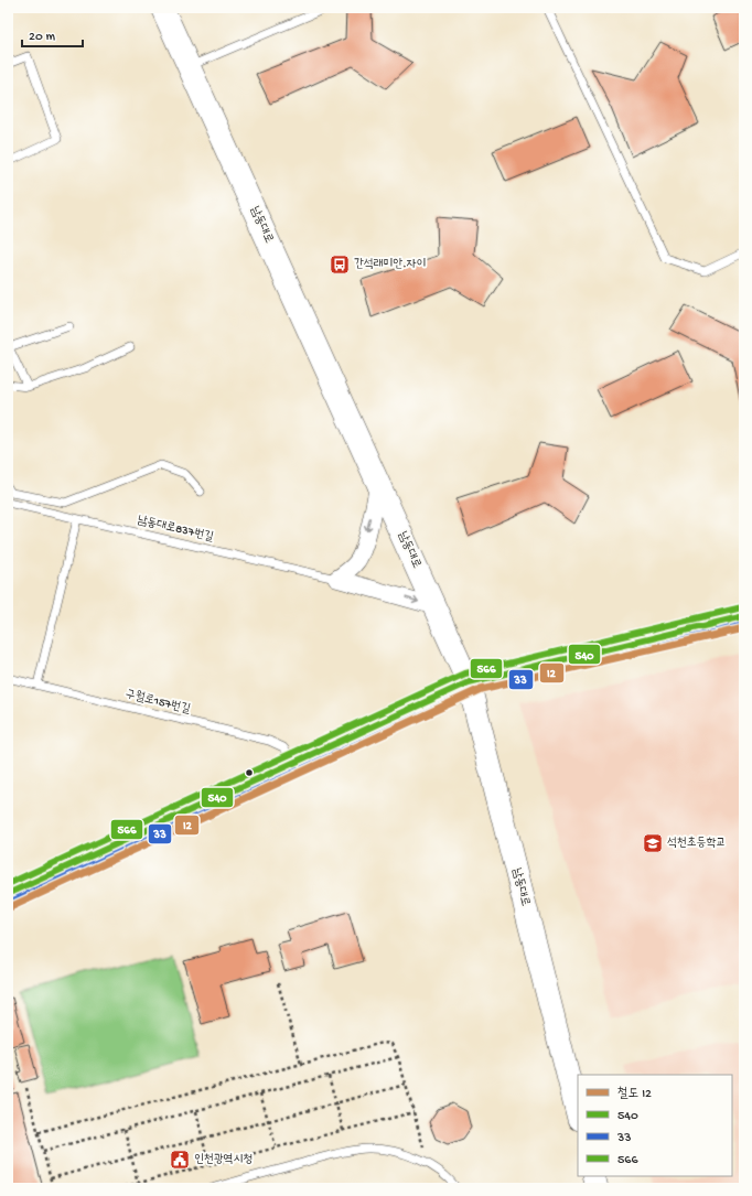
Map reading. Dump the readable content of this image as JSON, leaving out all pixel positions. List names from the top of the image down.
{
  "streets": {
    "main road": ["남동대로"],
    "lane": ["남동대로837번길", "구월로157번길"]
  },
  "places": {
    "bus stop": ["간석래미안.자이"],
    "school or university": ["석천초등학교"],
    "public building": ["인천광역시청"]
  },
  "lines": [
    "transit line 566",
    "transit line 540",
    "transit line 33",
    "rail line I2"
  ],
  "legend": [
    "철도 I2",
    "540",
    "33",
    "566"
  ],
  "scale_bar": "20 m"
}
